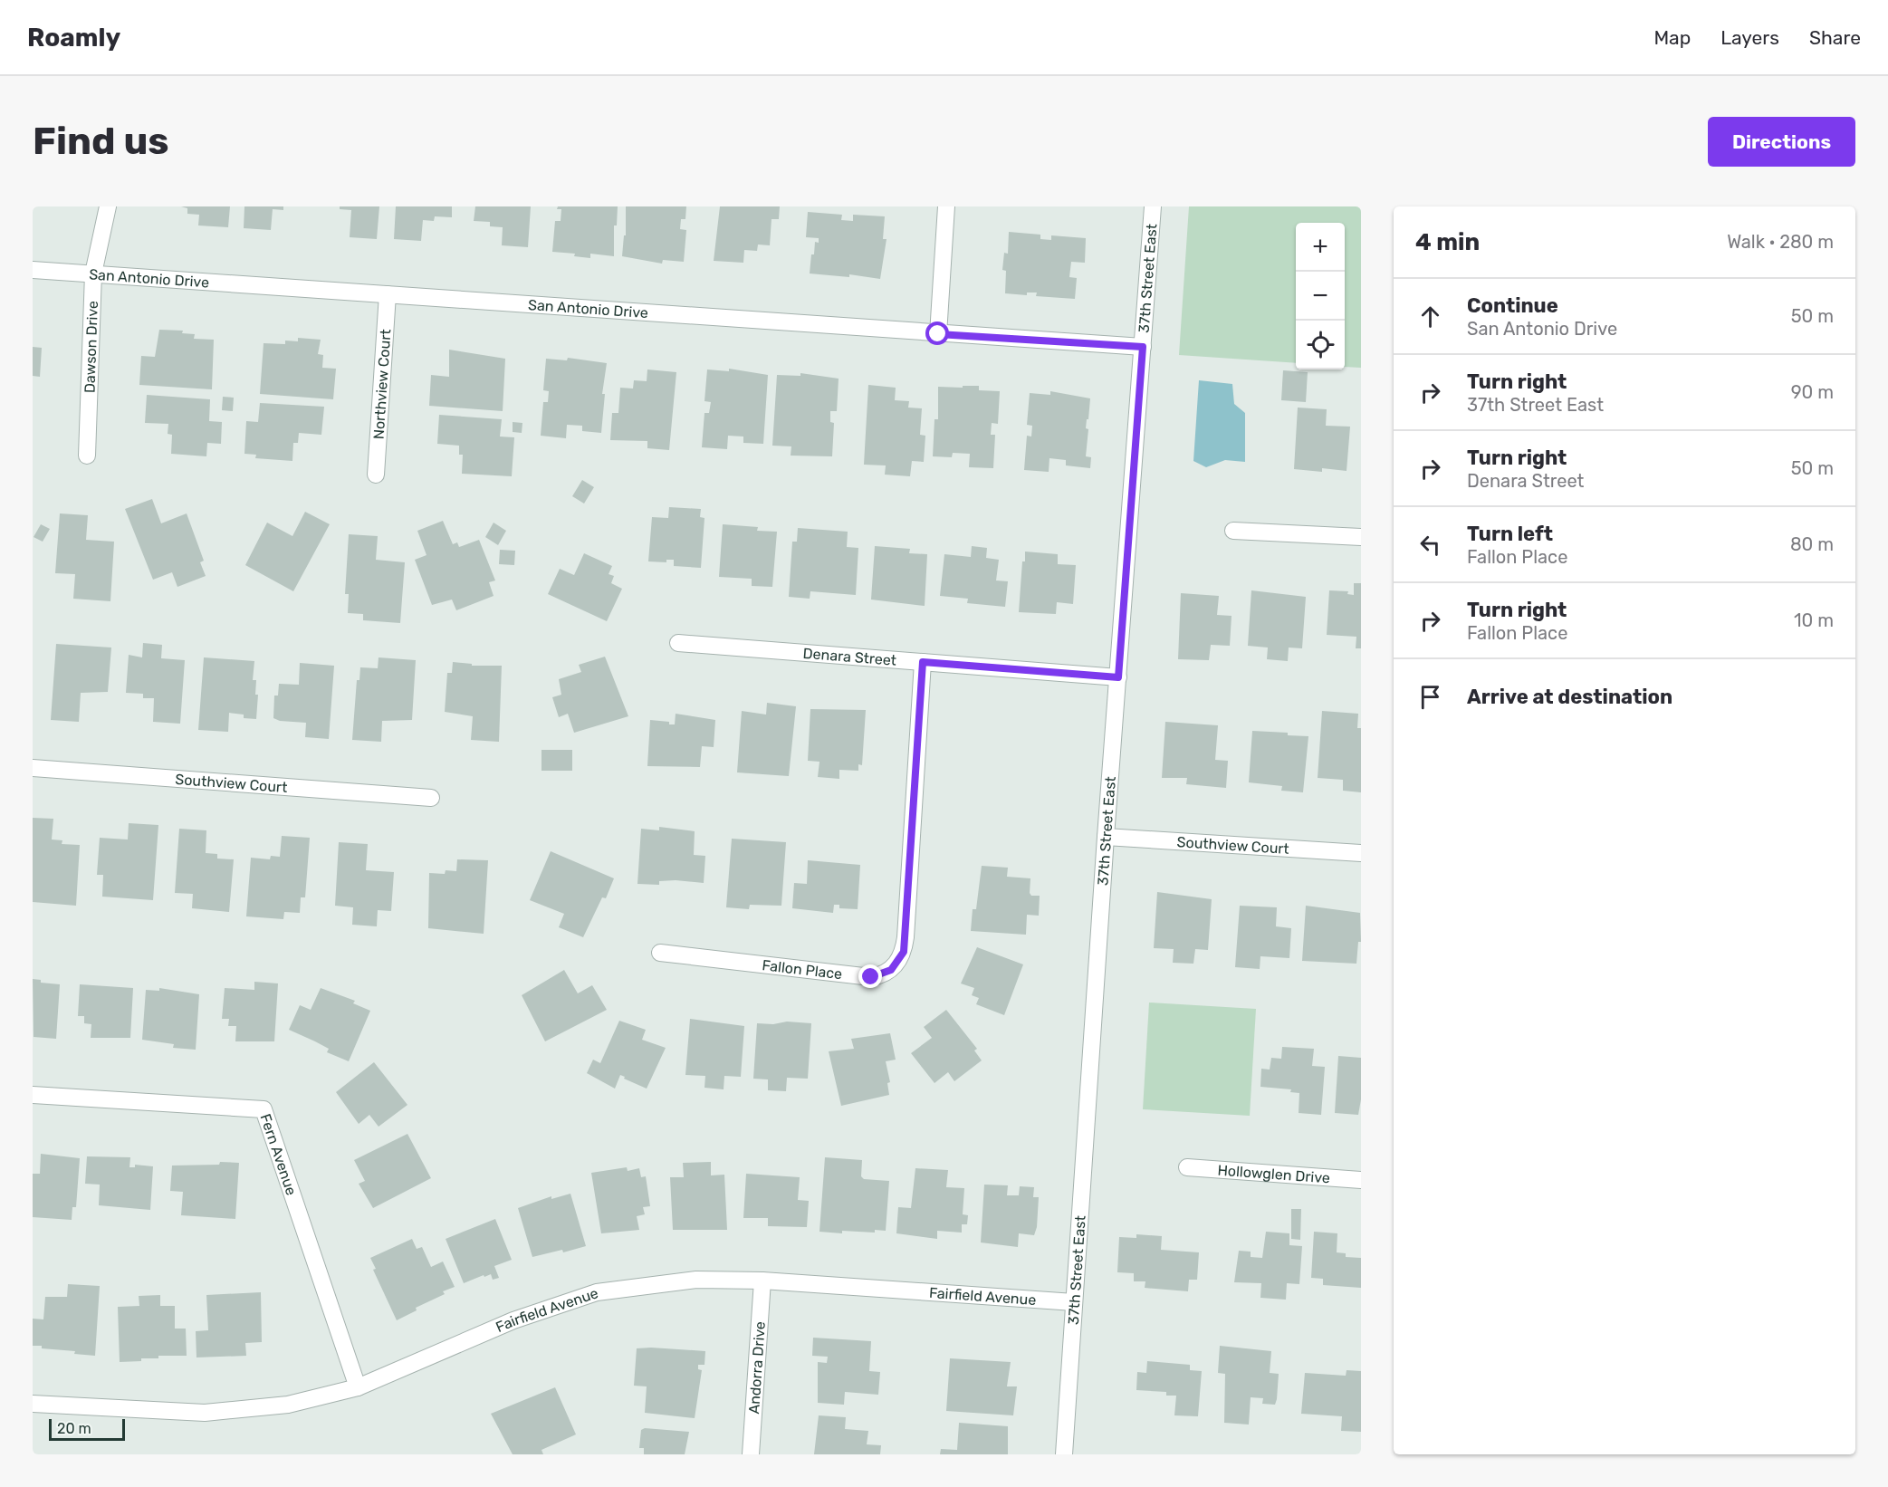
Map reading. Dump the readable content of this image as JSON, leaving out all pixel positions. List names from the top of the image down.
{
  "streets": {
    "street": [
      "San Antonio Drive",
      "37th Street East",
      "Dawson Drive",
      "Northview Court",
      "Denara Street",
      "Southview Court",
      "Fallon Place",
      "Fern Avenue",
      "Hollowglen Drive",
      "Fairfield Avenue",
      "Andorra Drive"
    ]
  },
  "crossings": [
    ["San Antonio Drive", "37th Street East"],
    ["San Antonio Drive", "Dawson Drive"],
    ["San Antonio Drive", "Northview Court"],
    ["37th Street East", "Denara Street"],
    ["37th Street East", "Southview Court"],
    ["37th Street East", "Fairfield Avenue"],
    ["Denara Street", "Fallon Place"],
    ["Fern Avenue", "Fairfield Avenue"],
    ["Fairfield Avenue", "Andorra Drive"]
  ],
  "scale_bar": "20 m",
  "page": {
    "header": "Roamly",
    "nav": ["Map", "Layers", "Share"],
    "buttons": "Directions",
    "title": "Find us",
    "heading": ["4 min", "Walk · 280 m"],
    "map_buttons": ["+", "−"],
    "list": [
      ["Continue", "San Antonio Drive", "50 m"],
      ["Turn right", "37th Street East", "90 m"],
      ["Turn right", "Denara Street", "50 m"],
      ["Turn left", "Fallon Place", "80 m"],
      ["Turn right", "Fallon Place", "10 m"],
      "Arrive at destination"
    ],
    "scale": "20 m"
  }
}
